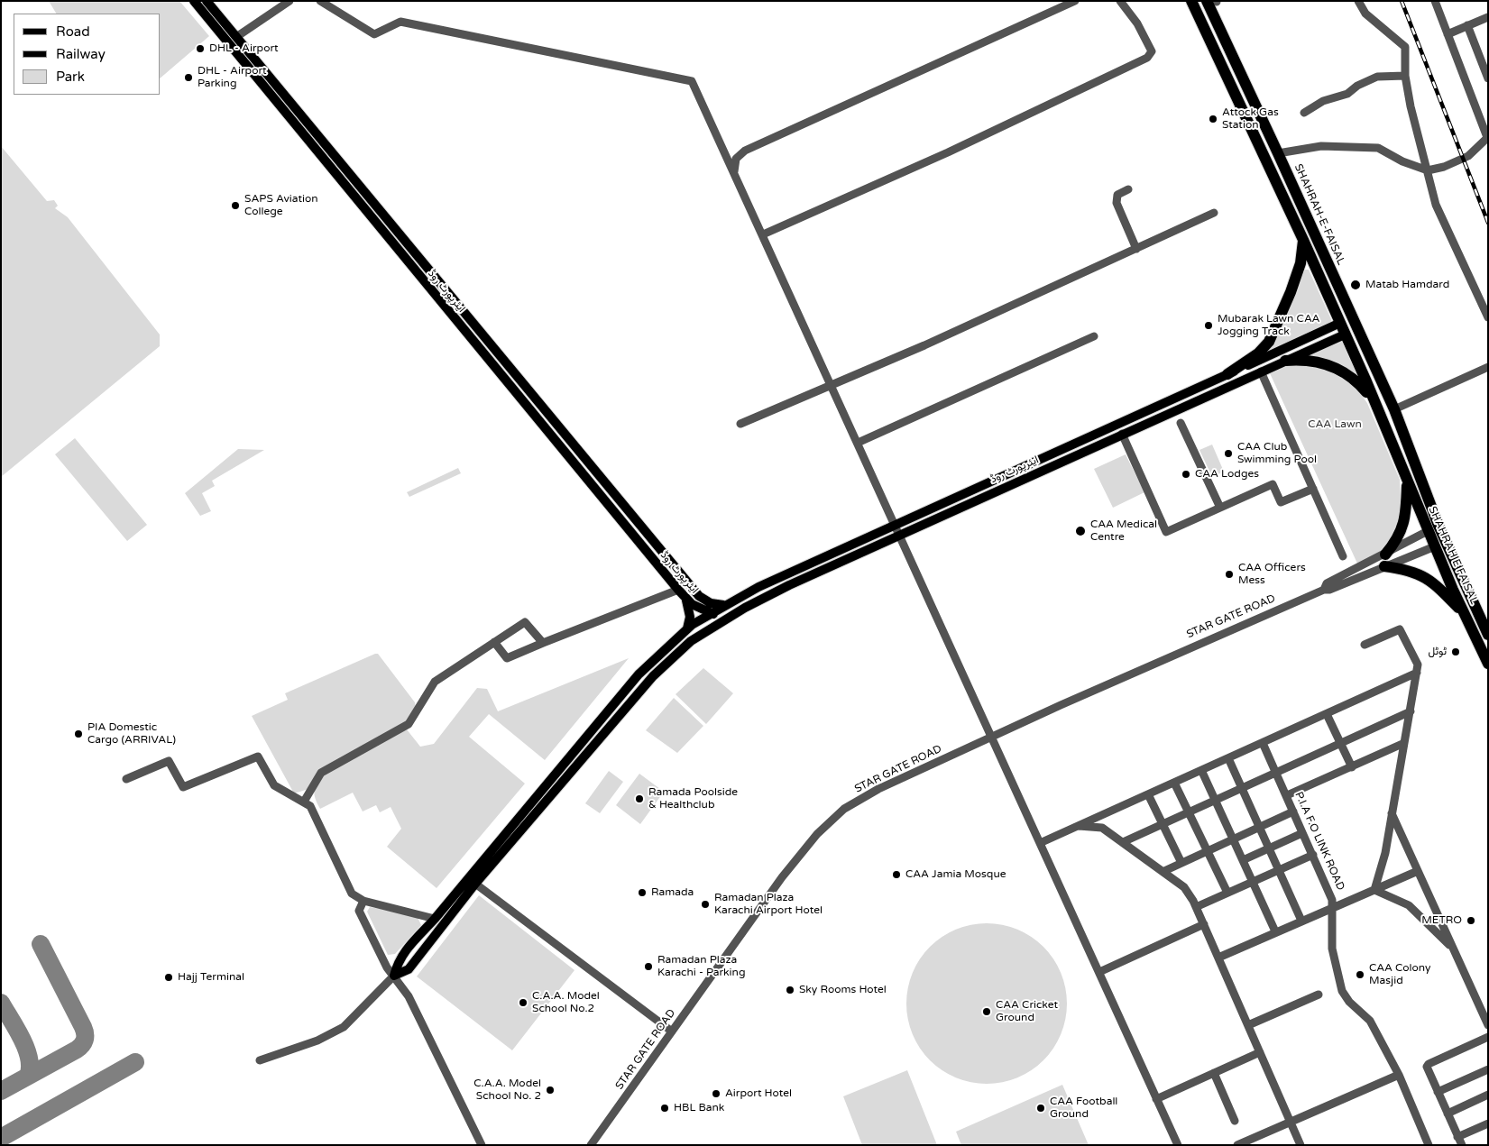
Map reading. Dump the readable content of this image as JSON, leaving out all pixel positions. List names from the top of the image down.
{
  "streets": {
    "highway": ["SHAHRAH-E-FAISAL", "SHAHRAH E FAISAL"],
    "main road": ["ایئرپورٹ روڈ"],
    "street": ["STAR GATE ROAD", "P.I.A F.O LINK ROAD"]
  },
  "crossings": [
    ["SHAHRAH-E-FAISAL", "SHAHRAH E FAISAL"],
    ["SHAHRAH E FAISAL", "STAR GATE ROAD"]
  ],
  "parks": ["CAA Lawn"],
  "places": [
    "DHL - Airport",
    "DHL - Airport Parking",
    "Attock Gas Station",
    "SAPS Aviation College",
    "Matab Hamdard",
    "Mubarak Lawn CAA Jogging Track",
    "CAA Club Swimming Pool",
    "CAA Lodges",
    "CAA Medical Centre",
    "CAA Officers Mess",
    "ٹوٹل",
    "PIA Domestic Cargo (ARRIVAL)",
    "Ramada Poolside & Healthclub",
    "CAA Jamia Mosque",
    "Ramada",
    "Ramadan Plaza Karachi Airport Hotel",
    "METRO",
    "Ramadan Plaza Karachi - Parking",
    "CAA Colony Masjid",
    "Hajj Terminal",
    "Sky Rooms Hotel",
    "C.A.A. Model School No.2",
    "CAA Cricket Ground",
    "C.A.A. Model School No. 2",
    "Airport Hotel",
    "HBL Bank",
    "CAA Football Ground"
  ],
  "legend": ["Road", "Railway", "Park"]
}
